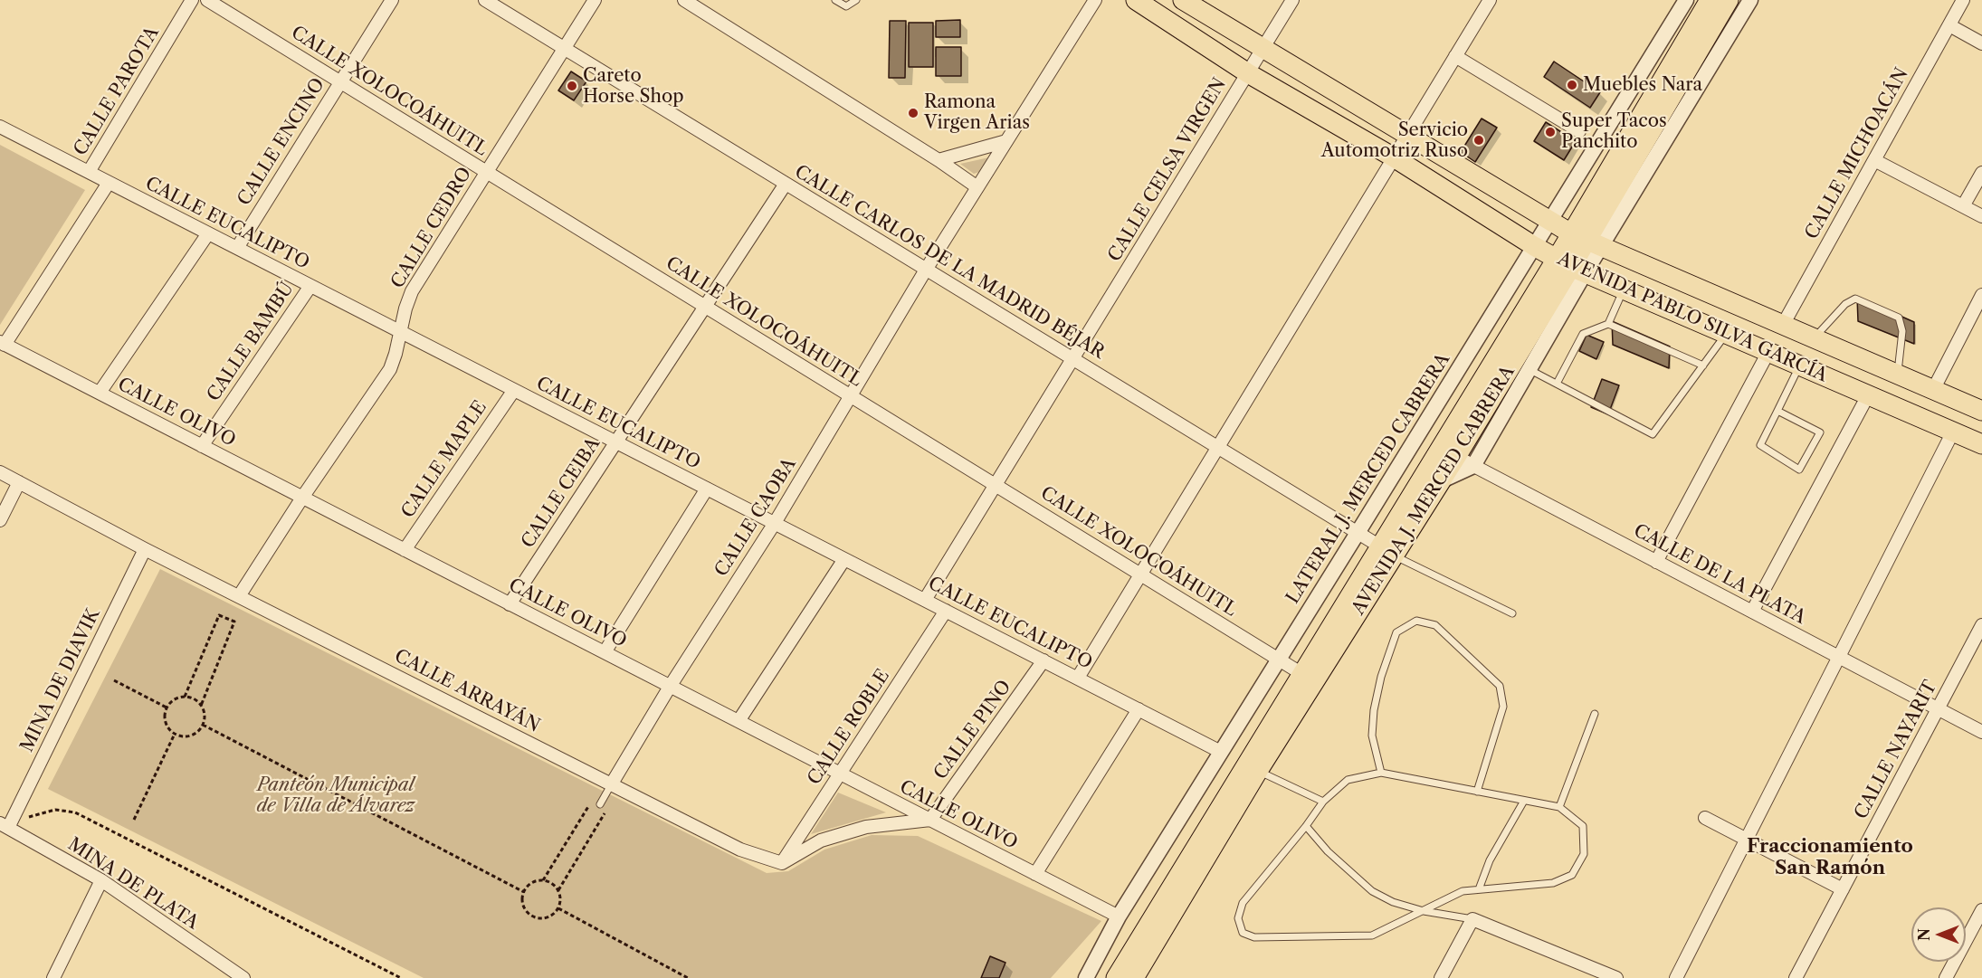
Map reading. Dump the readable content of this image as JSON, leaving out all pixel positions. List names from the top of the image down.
{
  "streets": {
    "main road": ["AVENIDA PABLO SILVA GARCÍA", "AVENIDA J. MERCED CABRERA"],
    "street": [
      "CALLE PAROTA",
      "CALLE XOLOCOÁHUITL",
      "CALLE ENCINO",
      "CALLE MICHOACÁN",
      "CALLE CELSA VIRGEN",
      "CALLE EUCALIPTO",
      "CALLE CEDRO",
      "CALLE CARLOS DE LA MADRID BÉJAR",
      "CALLE BAMBÚ",
      "CALLE OLIVO",
      "CALLE MAPLE",
      "LATERAL J. MERCED CABRERA",
      "CALLE CEIBA",
      "CALLE CAOBA",
      "CALLE DE LA PLATA",
      "MINA DE DIAVIK",
      "CALLE ARRAYÁN",
      "CALLE ROBLE",
      "CALLE PINO",
      "CALLE NAYARIT",
      "MINA DE PLATA"
    ]
  },
  "crossings": [
    ["CALLE PAROTA", "CALLE EUCALIPTO"],
    ["CALLE XOLOCOÁHUITL", "CALLE ENCINO"],
    ["CALLE XOLOCOÁHUITL", "CALLE CEDRO"],
    ["CALLE XOLOCOÁHUITL", "LATERAL J. MERCED CABRERA"],
    ["CALLE XOLOCOÁHUITL", "AVENIDA J. MERCED CABRERA"],
    ["CALLE XOLOCOÁHUITL", "CALLE CEIBA"],
    ["CALLE XOLOCOÁHUITL", "CALLE CAOBA"],
    ["CALLE ENCINO", "CALLE EUCALIPTO"],
    ["CALLE MICHOACÁN", "AVENIDA PABLO SILVA GARCÍA"],
    ["CALLE CELSA VIRGEN", "CALLE CARLOS DE LA MADRID BÉJAR"],
    ["CALLE CELSA VIRGEN", "AVENIDA PABLO SILVA GARCÍA"],
    ["CALLE EUCALIPTO", "CALLE CEDRO"],
    ["CALLE EUCALIPTO", "CALLE BAMBÚ"],
    ["CALLE EUCALIPTO", "CALLE MAPLE"],
    ["CALLE EUCALIPTO", "LATERAL J. MERCED CABRERA"],
    ["CALLE EUCALIPTO", "CALLE CEIBA"],
    ["CALLE EUCALIPTO", "CALLE CAOBA"],
    ["CALLE EUCALIPTO", "CALLE ROBLE"],
    ["CALLE EUCALIPTO", "CALLE PINO"],
    ["CALLE CEDRO", "CALLE CARLOS DE LA MADRID BÉJAR"],
    ["CALLE CEDRO", "CALLE OLIVO"],
    ["CALLE CEDRO", "CALLE ARRAYÁN"],
    ["CALLE CARLOS DE LA MADRID BÉJAR", "LATERAL J. MERCED CABRERA"],
    ["CALLE CARLOS DE LA MADRID BÉJAR", "AVENIDA J. MERCED CABRERA"],
    ["CALLE CARLOS DE LA MADRID BÉJAR", "CALLE CEIBA"],
    ["CALLE CARLOS DE LA MADRID BÉJAR", "CALLE CAOBA"],
    ["AVENIDA PABLO SILVA GARCÍA", "LATERAL J. MERCED CABRERA"],
    ["AVENIDA PABLO SILVA GARCÍA", "AVENIDA J. MERCED CABRERA"],
    ["CALLE BAMBÚ", "CALLE OLIVO"],
    ["CALLE OLIVO", "CALLE MAPLE"],
    ["CALLE OLIVO", "LATERAL J. MERCED CABRERA"],
    ["CALLE OLIVO", "CALLE CEIBA"],
    ["CALLE OLIVO", "CALLE CAOBA"],
    ["CALLE OLIVO", "CALLE ROBLE"],
    ["CALLE OLIVO", "CALLE PINO"],
    ["AVENIDA J. MERCED CABRERA", "CALLE DE LA PLATA"],
    ["CALLE CAOBA", "CALLE ARRAYÁN"],
    ["CALLE DE LA PLATA", "CALLE NAYARIT"],
    ["MINA DE DIAVIK", "CALLE ARRAYÁN"],
    ["MINA DE DIAVIK", "MINA DE PLATA"],
    ["CALLE ARRAYÁN", "CALLE ROBLE"]
  ],
  "districts": ["Fraccionamiento San Ramón"],
  "parks": ["Panteón Municipal de Villa de Álvarez"],
  "places": [
    "Muebles Nara",
    "Careto Horse Shop",
    "Ramona Virgen Arias",
    "Super Tacos Panchito",
    "Servicio Automotriz Ruso"
  ],
  "north": "left"
}
